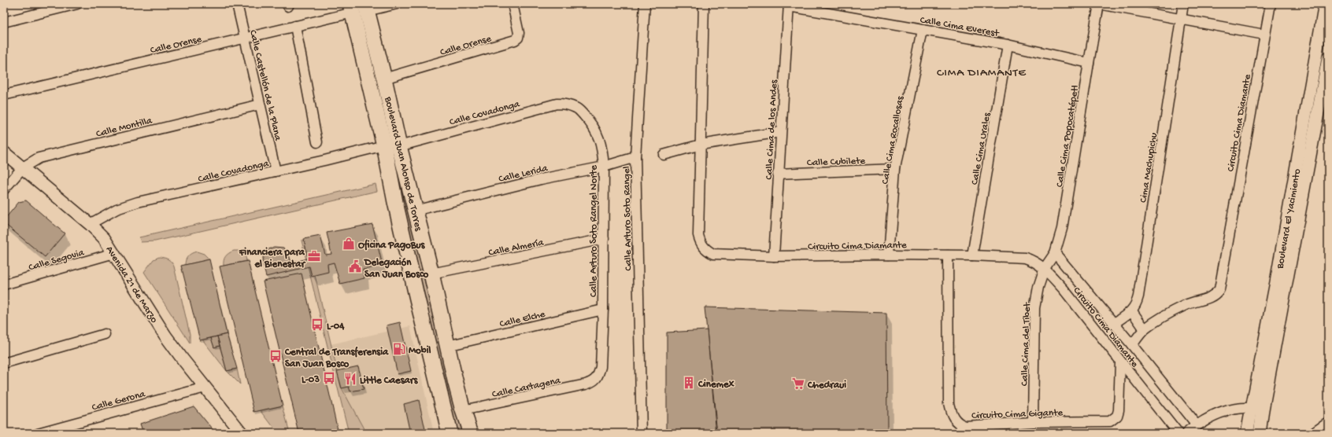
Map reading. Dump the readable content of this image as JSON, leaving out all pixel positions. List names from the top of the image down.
{
  "streets": {
    "main road": ["Boulevard Juan Alonso de Torres"],
    "street": [
      "Calle Cima Everest",
      "Calle Orense",
      "Calle Castellón de la Plana",
      "Calle Covadonga",
      "Circuito Cima Diamante",
      "Calle Montilla",
      "Calle Cima de los Andes",
      "Calle Cima Popocatépetl",
      "Calle Cima Rocallosas",
      "Calle Cima Urales",
      "Calle Cubilete",
      "Cima Machupichu",
      "Calle Lerida",
      "Calle Arturo Soto Rangel",
      "Boulevard El Yacimiento",
      "Calle Arturo Soto Rangel Norte",
      "Calle Almería",
      "Calle Segovia",
      "Avenida 21 de Marzo",
      "Calle Elche",
      "Calle Cima del Tibet",
      "Calle Cartagena",
      "Calle Gerona",
      "Circuito Cima Gigante"
    ]
  },
  "crossings": [
    ["Calle Cima Everest", "Calle Cima de los Andes"],
    ["Calle Cima Everest", "Calle Cima Popocatépetl"],
    ["Calle Cima Everest", "Calle Cima Rocallosas"],
    ["Calle Cima Everest", "Calle Cima Urales"],
    ["Calle Orense", "Calle Castellón de la Plana"],
    ["Calle Orense", "Boulevard Juan Alonso de Torres"],
    ["Calle Castellón de la Plana", "Calle Covadonga"],
    ["Calle Castellón de la Plana", "Calle Montilla"],
    ["Calle Covadonga", "Boulevard Juan Alonso de Torres"],
    ["Calle Covadonga", "Calle Arturo Soto Rangel Norte"],
    ["Calle Covadonga", "Avenida 21 de Marzo"],
    ["Circuito Cima Diamante", "Calle Cima de los Andes"],
    ["Circuito Cima Diamante", "Calle Cima Popocatépetl"],
    ["Circuito Cima Diamante", "Calle Cima Rocallosas"],
    ["Circuito Cima Diamante", "Calle Cima Urales"],
    ["Circuito Cima Diamante", "Calle Cima del Tibet"],
    ["Circuito Cima Diamante", "Circuito Cima Gigante"],
    ["Calle Montilla", "Avenida 21 de Marzo"],
    ["Calle Cima de los Andes", "Calle Cubilete"],
    ["Calle Cima Popocatépetl", "Calle Cima del Tibet"],
    ["Calle Cima Rocallosas", "Calle Cubilete"],
    ["Boulevard Juan Alonso de Torres", "Calle Lerida"],
    ["Boulevard Juan Alonso de Torres", "Calle Almería"],
    ["Boulevard Juan Alonso de Torres", "Calle Elche"],
    ["Boulevard Juan Alonso de Torres", "Calle Cartagena"],
    ["Calle Lerida", "Calle Arturo Soto Rangel"],
    ["Calle Lerida", "Calle Arturo Soto Rangel Norte"],
    ["Calle Arturo Soto Rangel Norte", "Calle Almería"],
    ["Calle Arturo Soto Rangel Norte", "Calle Elche"],
    ["Calle Arturo Soto Rangel Norte", "Calle Cartagena"],
    ["Calle Segovia", "Avenida 21 de Marzo"],
    ["Avenida 21 de Marzo", "Calle Gerona"],
    ["Calle Cima del Tibet", "Circuito Cima Gigante"]
  ],
  "districts": ["CIMA DIAMANTE"],
  "places": {
    "shop": ["Oficina PagoBus"],
    "office": ["Financiera para el Bienestar"],
    "public building": ["Delegación San Juan Bosco"],
    "bus stop": ["L-04", "Central de Transferensia San Juan Bosco", "L-03"],
    "fuel station": ["Mobil"],
    "restaurant": ["Little Caesars"],
    "building": ["Cinemex"],
    "supermarket": ["Chedraui"]
  }
}
